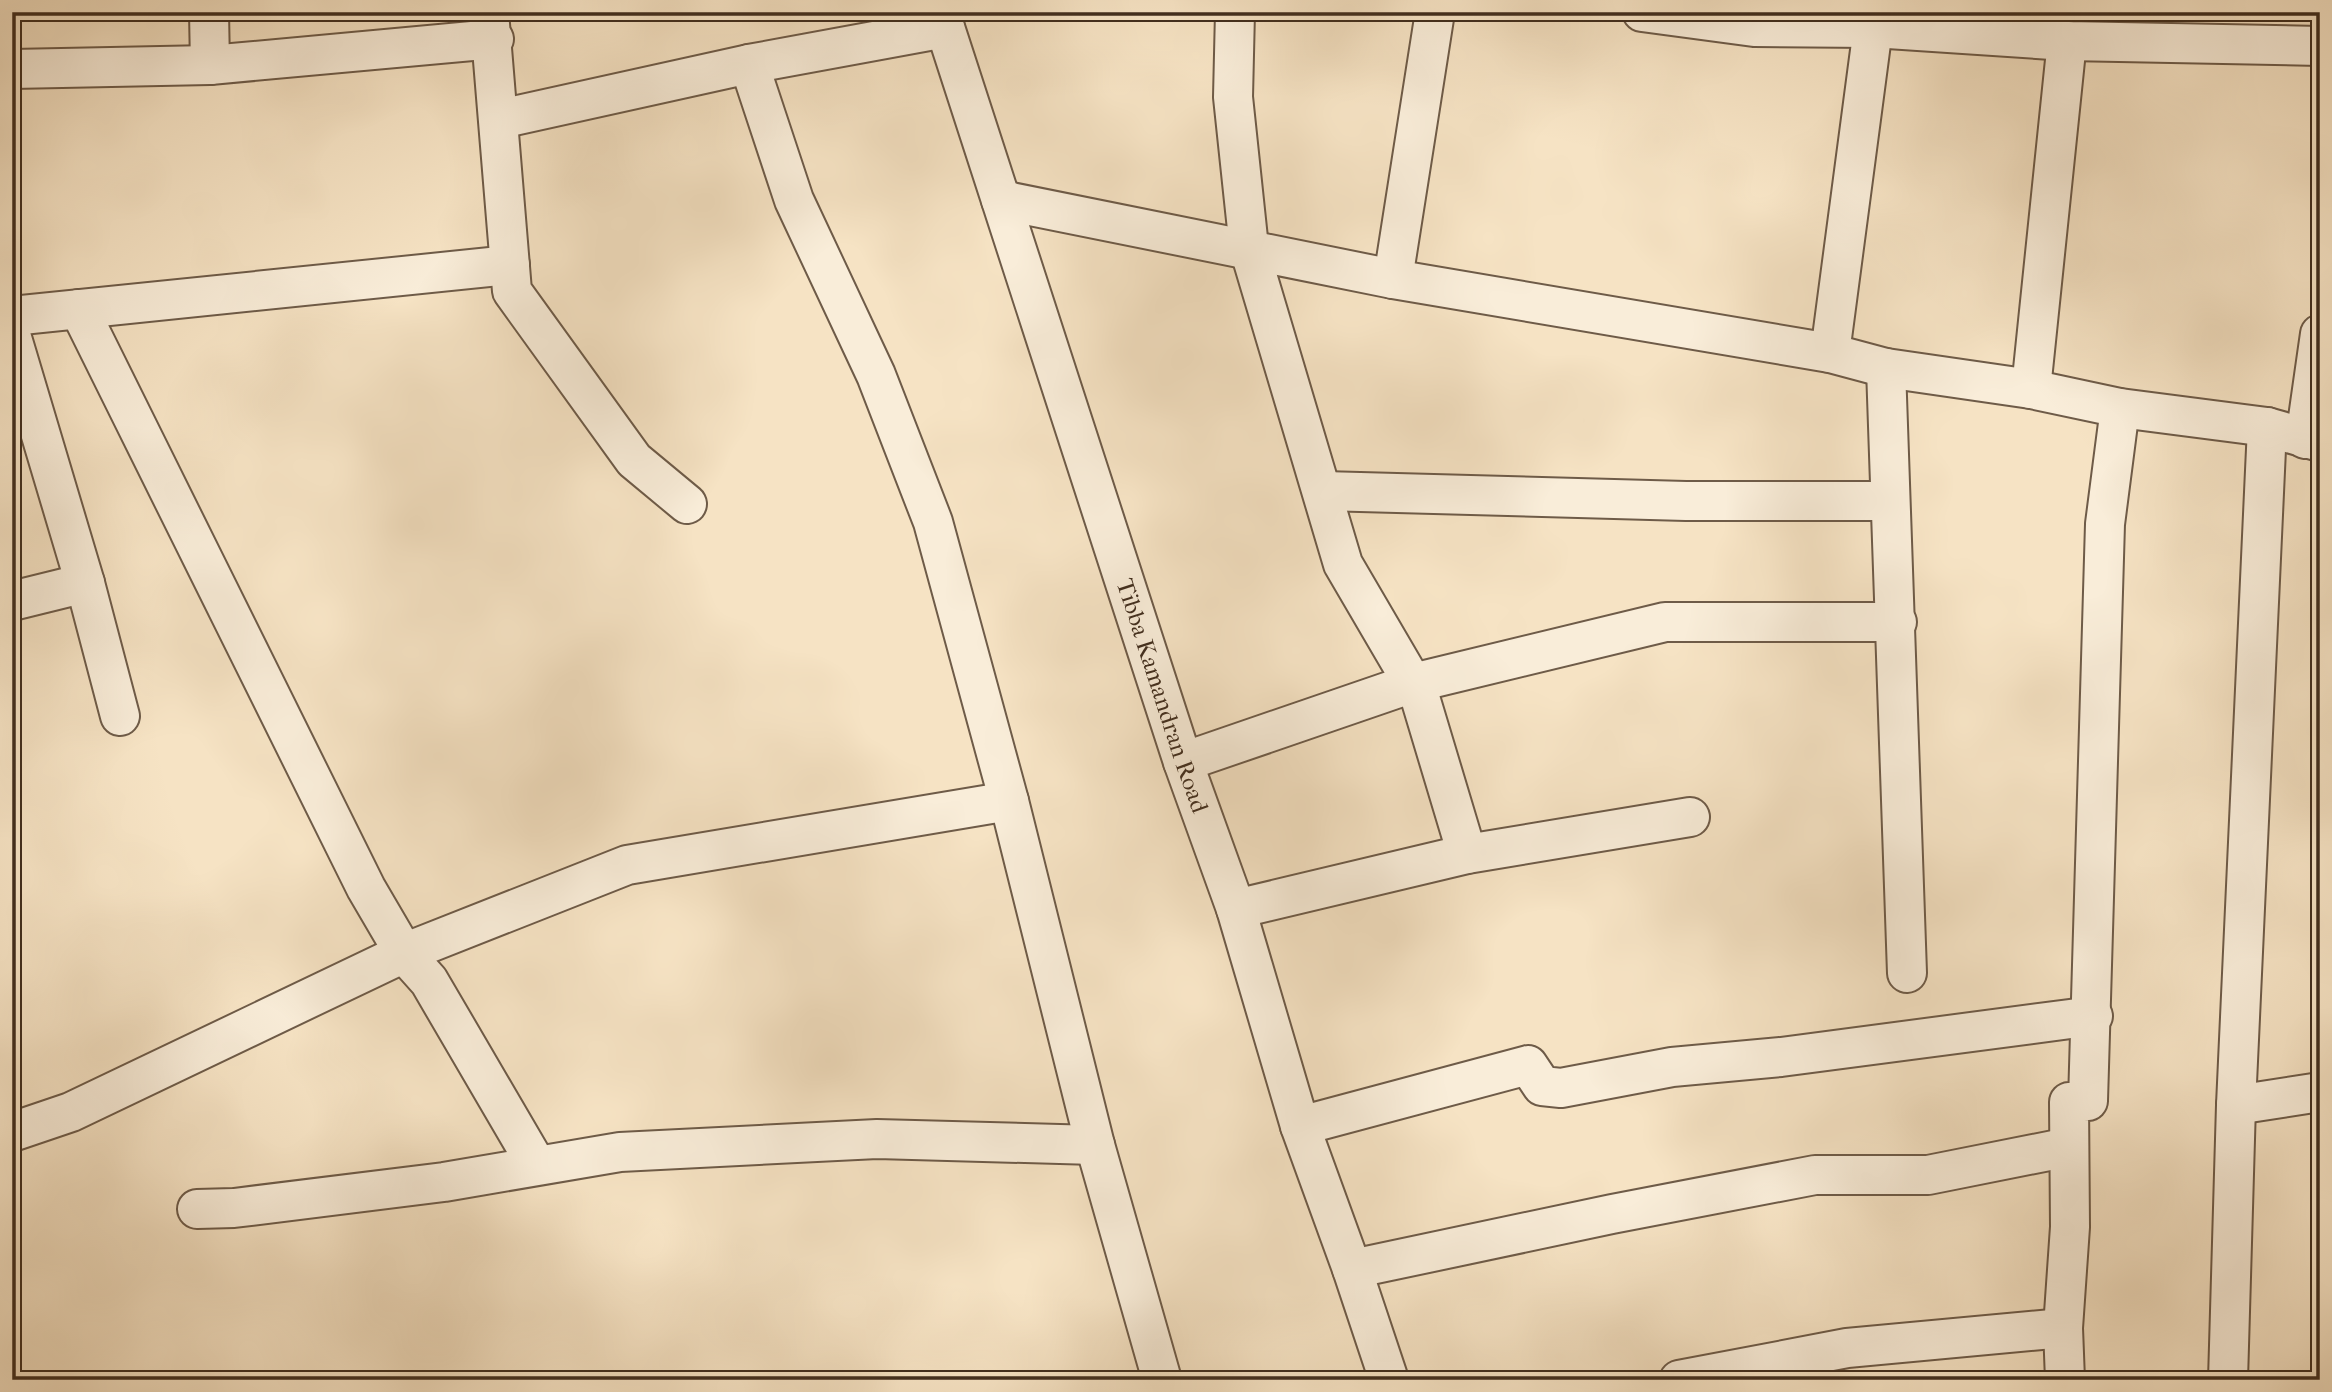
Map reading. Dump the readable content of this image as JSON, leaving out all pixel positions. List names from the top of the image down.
{
  "streets": {
    "street": ["Tibba Kamandran Road"]
  }
}
